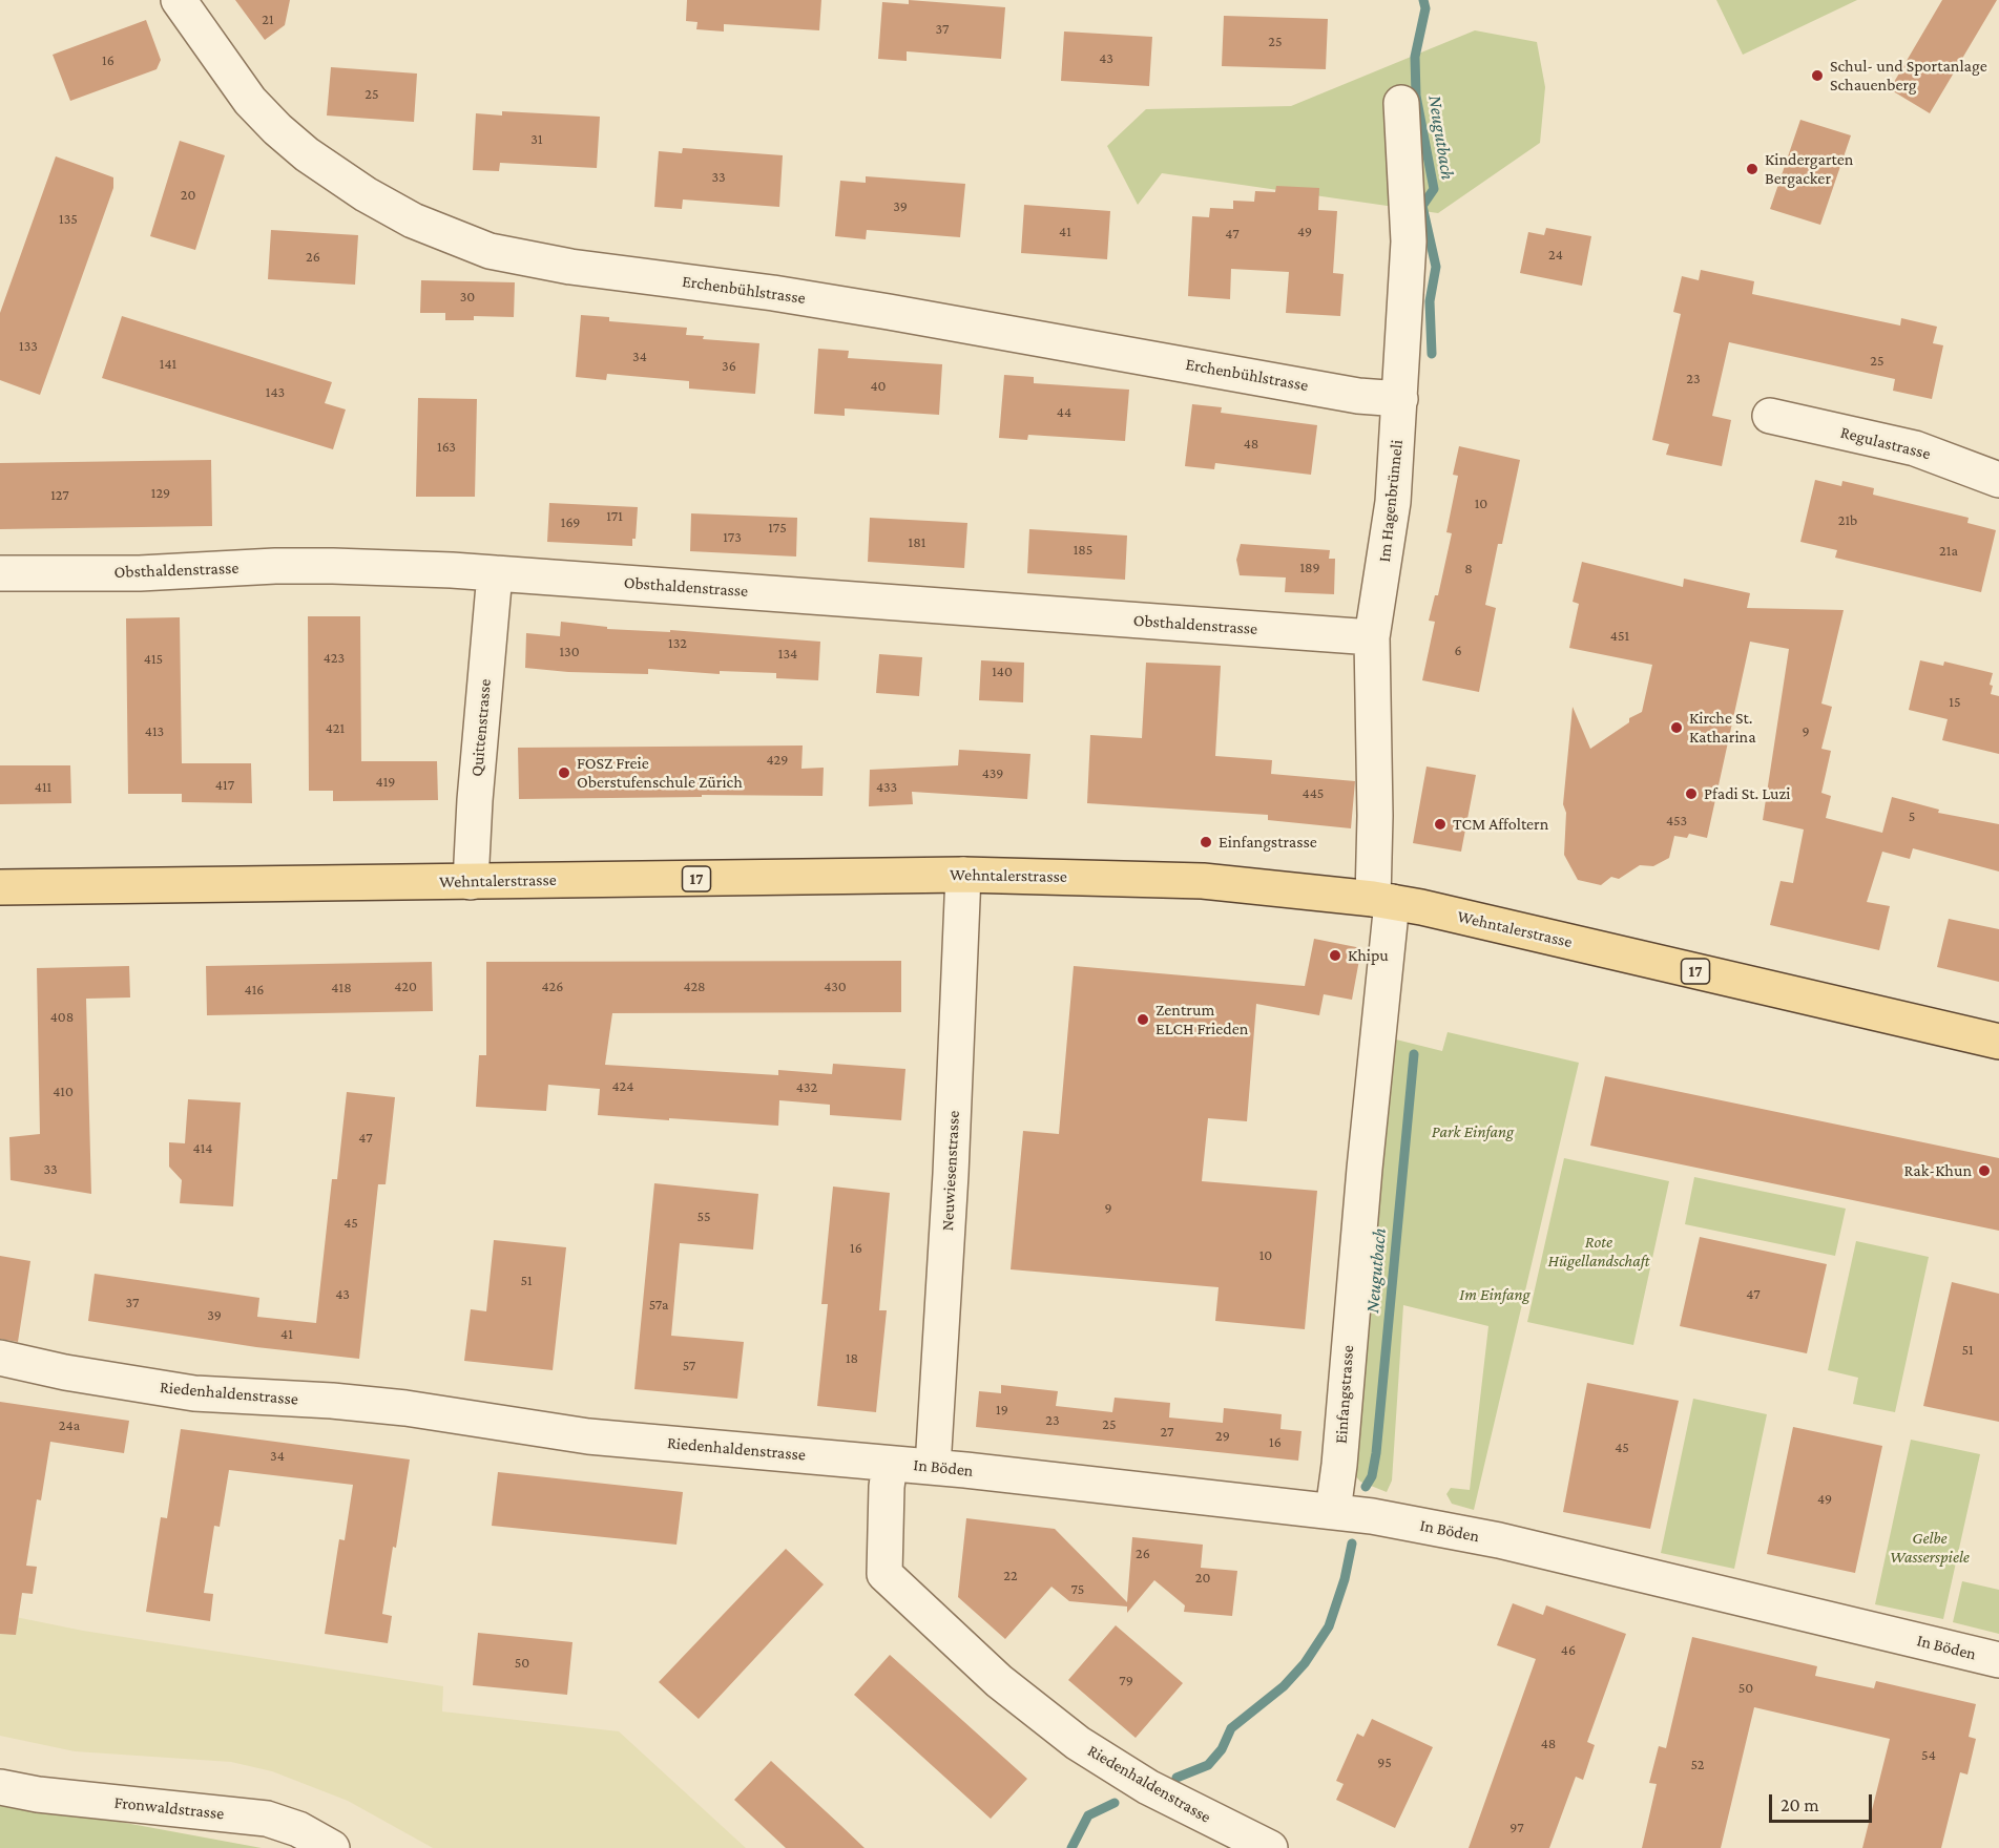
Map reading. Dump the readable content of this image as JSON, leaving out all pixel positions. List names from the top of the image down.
{
  "streets": {
    "main road": ["Wehntalerstrasse", "17"],
    "street": [
      "Erchenbühlstrasse",
      "Regulastrasse",
      "Im Hagenbrünneli",
      "Obsthaldenstrasse",
      "Quittenstrasse",
      "Neuwiesenstrasse",
      "Riedenhaldenstrasse",
      "Einfangstrasse",
      "In Böden",
      "Fronwaldstrasse"
    ]
  },
  "crossings": [
    ["Erchenbühlstrasse", "Im Hagenbrünneli"],
    ["Im Hagenbrünneli", "Obsthaldenstrasse"],
    ["Im Hagenbrünneli", "Wehntalerstrasse"],
    ["Im Hagenbrünneli", "Einfangstrasse"],
    ["Obsthaldenstrasse", "Quittenstrasse"],
    ["Quittenstrasse", "Wehntalerstrasse"],
    ["Wehntalerstrasse", "Neuwiesenstrasse"],
    ["Wehntalerstrasse", "Einfangstrasse"],
    ["Neuwiesenstrasse", "In Böden"],
    ["Riedenhaldenstrasse", "In Böden"],
    ["Einfangstrasse", "In Böden"]
  ],
  "water": ["Neugutbach"],
  "parks": [
    "Park Einfang",
    "Rote Hügellandschaft",
    "Im Einfang",
    "Gelbe Wasserspiele"
  ],
  "places": [
    "Schul- und Sportanlage Schauenberg",
    "Kindergarten Bergacker",
    "Kirche St. Katharina",
    "FOSZ Freie Oberstufenschule Zürich",
    "Pfadi St. Luzi",
    "TCM Affoltern",
    "Einfangstrasse",
    "Khipu",
    "Zentrum ELCH Frieden",
    "Rak-Khun"
  ],
  "house_numbers": [
    "21",
    "37",
    "25",
    "43",
    "16",
    "25",
    "31",
    "33",
    "20",
    "39",
    "135",
    "41",
    "49",
    "47",
    "24",
    "26",
    "30",
    "133",
    "34",
    "25",
    "141",
    "36",
    "23",
    "40",
    "143",
    "44",
    "48",
    "163",
    "129",
    "127",
    "10",
    "171",
    "21b",
    "169",
    "175",
    "173",
    "181",
    "185",
    "21a",
    "189",
    "8",
    "451",
    "132",
    "6",
    "130",
    "134",
    "423",
    "415",
    "140",
    "15",
    "421",
    "413",
    "9",
    "429",
    "439",
    "419",
    "417",
    "411",
    "433",
    "445",
    "5",
    "453",
    "420",
    "426",
    "428",
    "430",
    "418",
    "416",
    "408",
    "424",
    "432",
    "410",
    "47",
    "414",
    "33",
    "9",
    "55",
    "45",
    "16",
    "10",
    "51",
    "43",
    "47",
    "37",
    "57a",
    "39",
    "41",
    "51",
    "18",
    "57",
    "19",
    "23",
    "25",
    "24a",
    "27",
    "29",
    "16",
    "45",
    "34",
    "49",
    "26",
    "22",
    "20",
    "75",
    "46",
    "50",
    "79",
    "50",
    "48",
    "54",
    "95",
    "52",
    "97"
  ],
  "scale_bar": "20 m"
}
